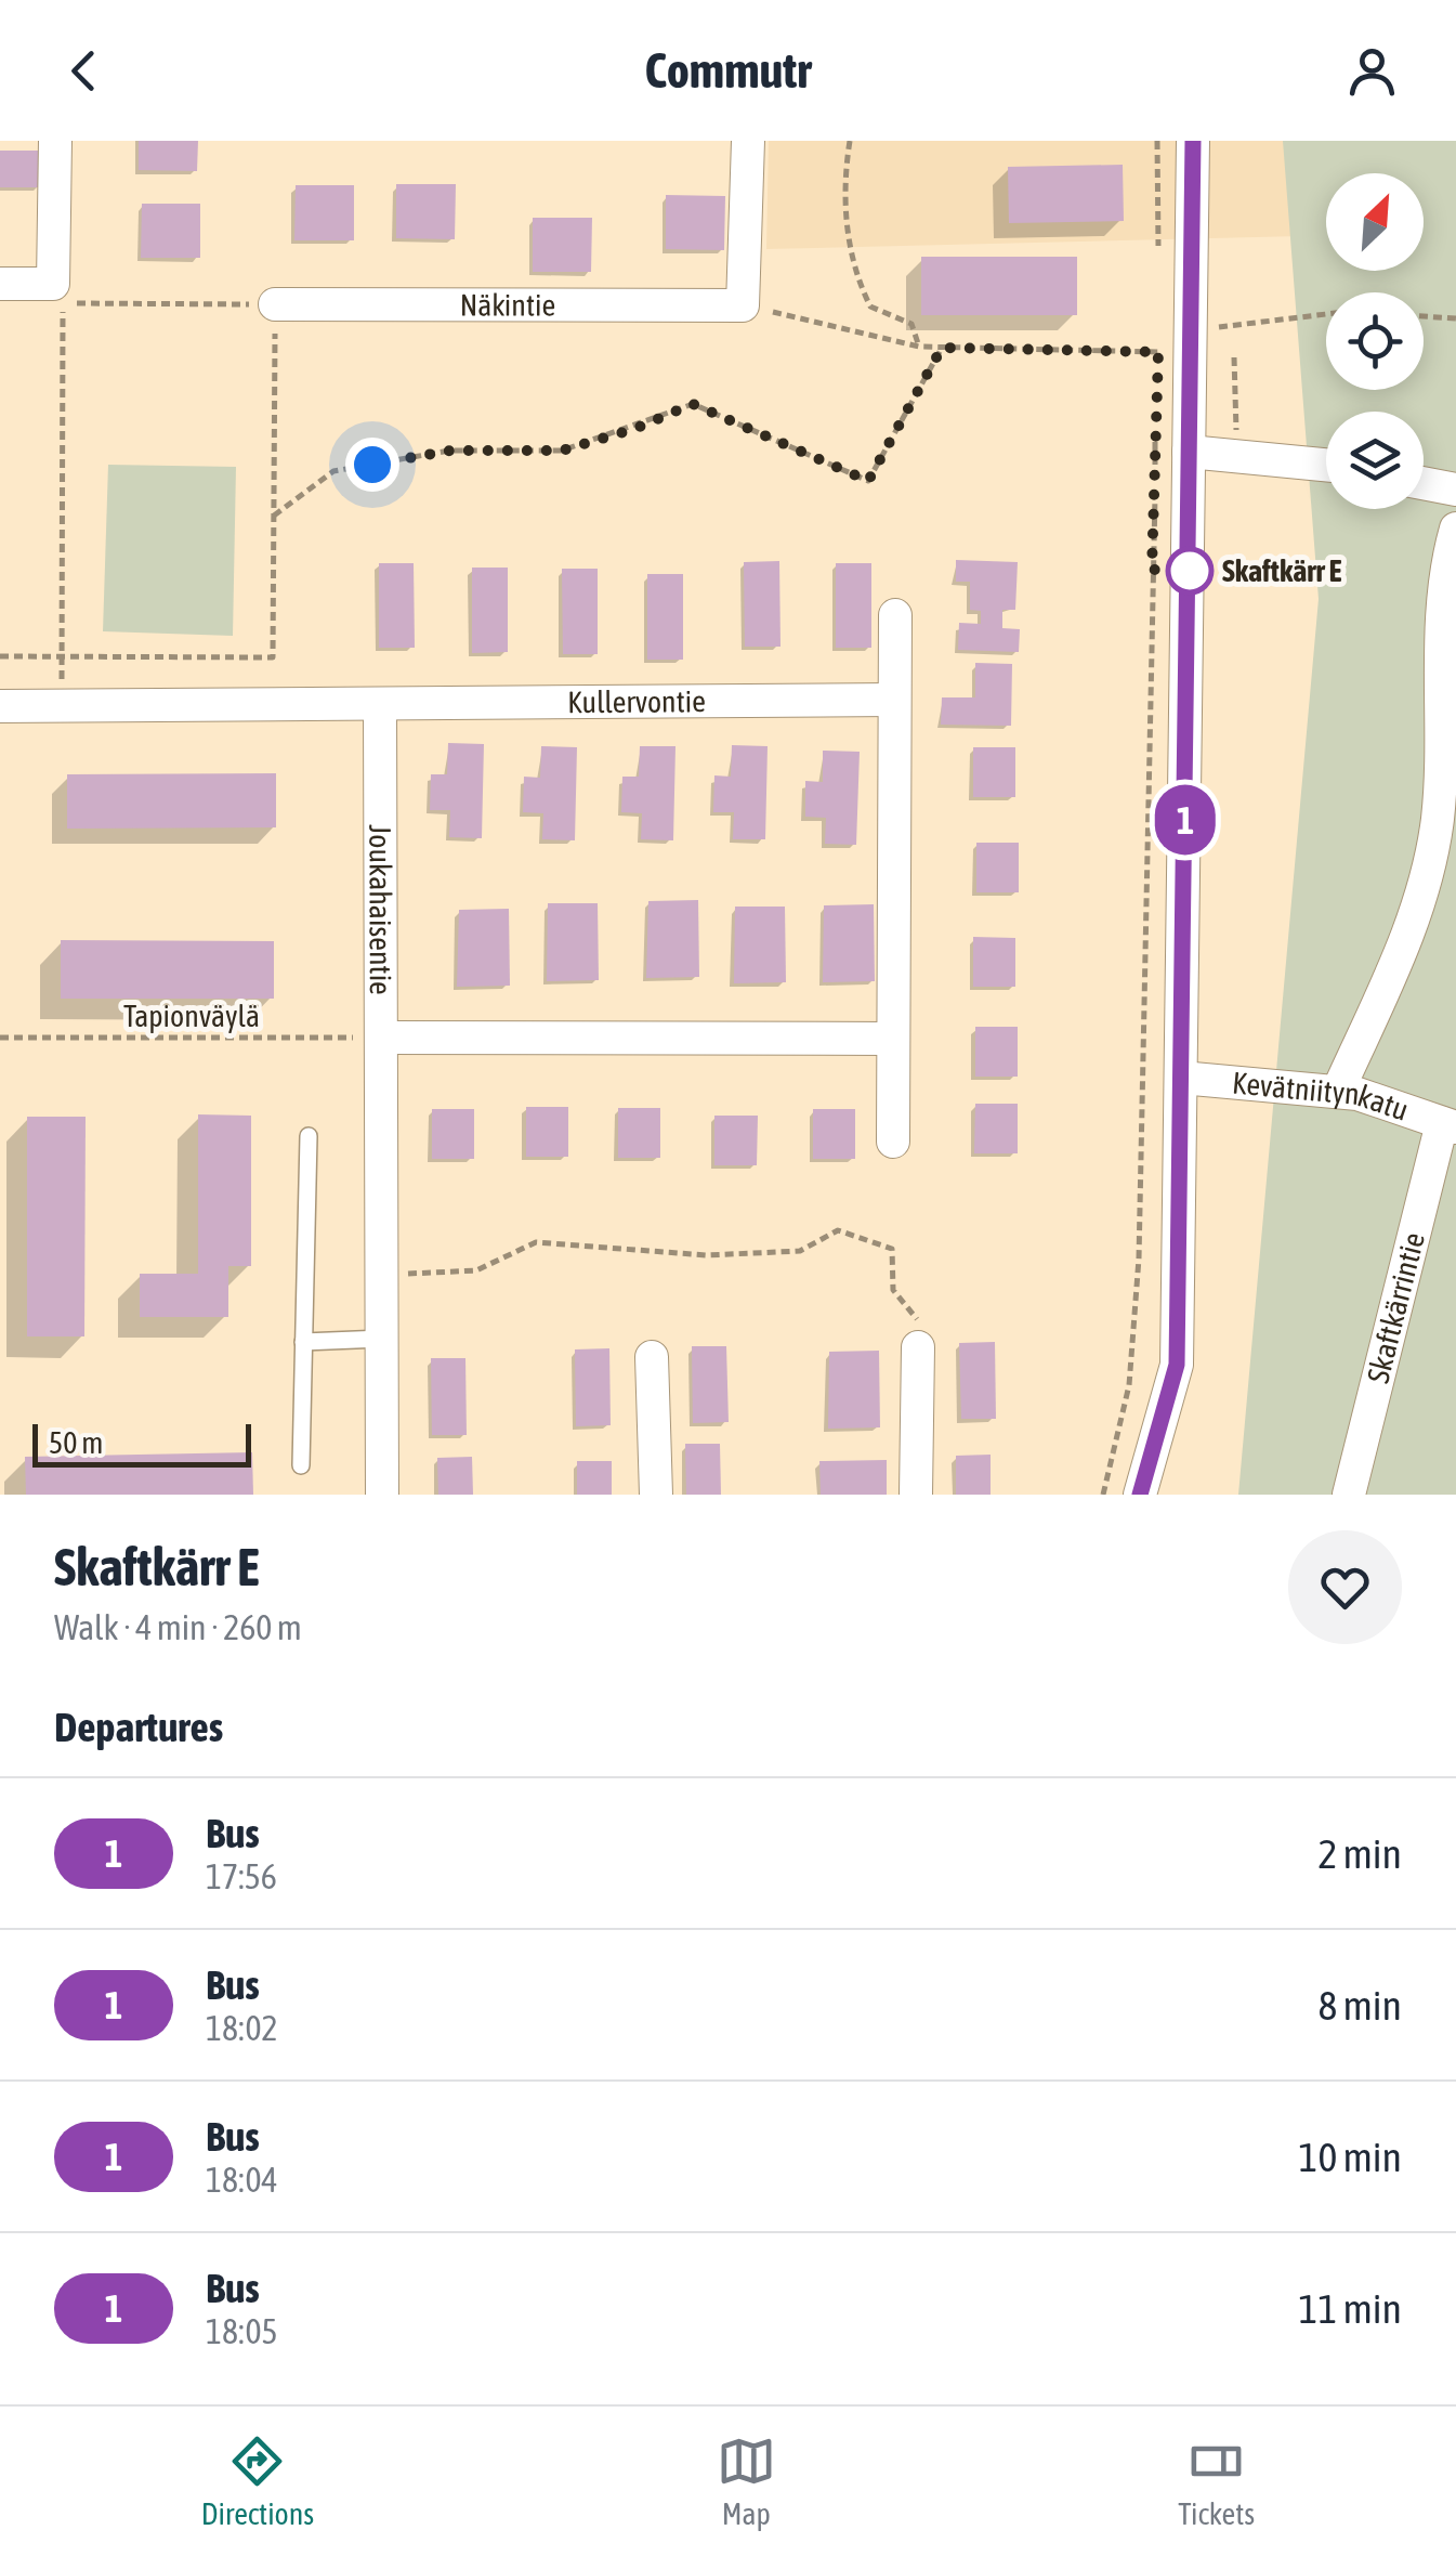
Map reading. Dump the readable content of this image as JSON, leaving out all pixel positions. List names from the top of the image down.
{
  "streets": {
    "street": [
      "Näkintie",
      "Kullervontie",
      "Joukahaisentie",
      "Kevätniitynkatu",
      "Skaftkärrintie"
    ],
    "path": ["Tapionväylä"]
  },
  "crossings": [
    ["Kullervontie", "Joukahaisentie"],
    ["Joukahaisentie", "Tapionväylä"],
    ["Kevätniitynkatu", "Skaftkärrintie"]
  ],
  "places": ["Skaftkärr E"],
  "lines": ["bus line 1"],
  "scale_bar": "50 m",
  "north": "top right",
  "page": {
    "header": "Commutr",
    "on_map": "1",
    "scale": "50 m",
    "heading": [
      ["Skaftkärr E", "Walk · 4 min · 260 m"],
      "Departures"
    ],
    "list": [
      {
        "mark": "1",
        "name": "Bus",
        "note": "17:56",
        "value": "2 min"
      },
      {
        "mark": "1",
        "name": "Bus",
        "note": "18:02",
        "value": "8 min"
      },
      {
        "mark": "1",
        "name": "Bus",
        "note": "18:04",
        "value": "10 min"
      },
      {
        "mark": "1",
        "name": "Bus",
        "note": "18:05",
        "value": "11 min"
      }
    ],
    "tabs": ["Directions", "Map", "Tickets"]
  }
}
